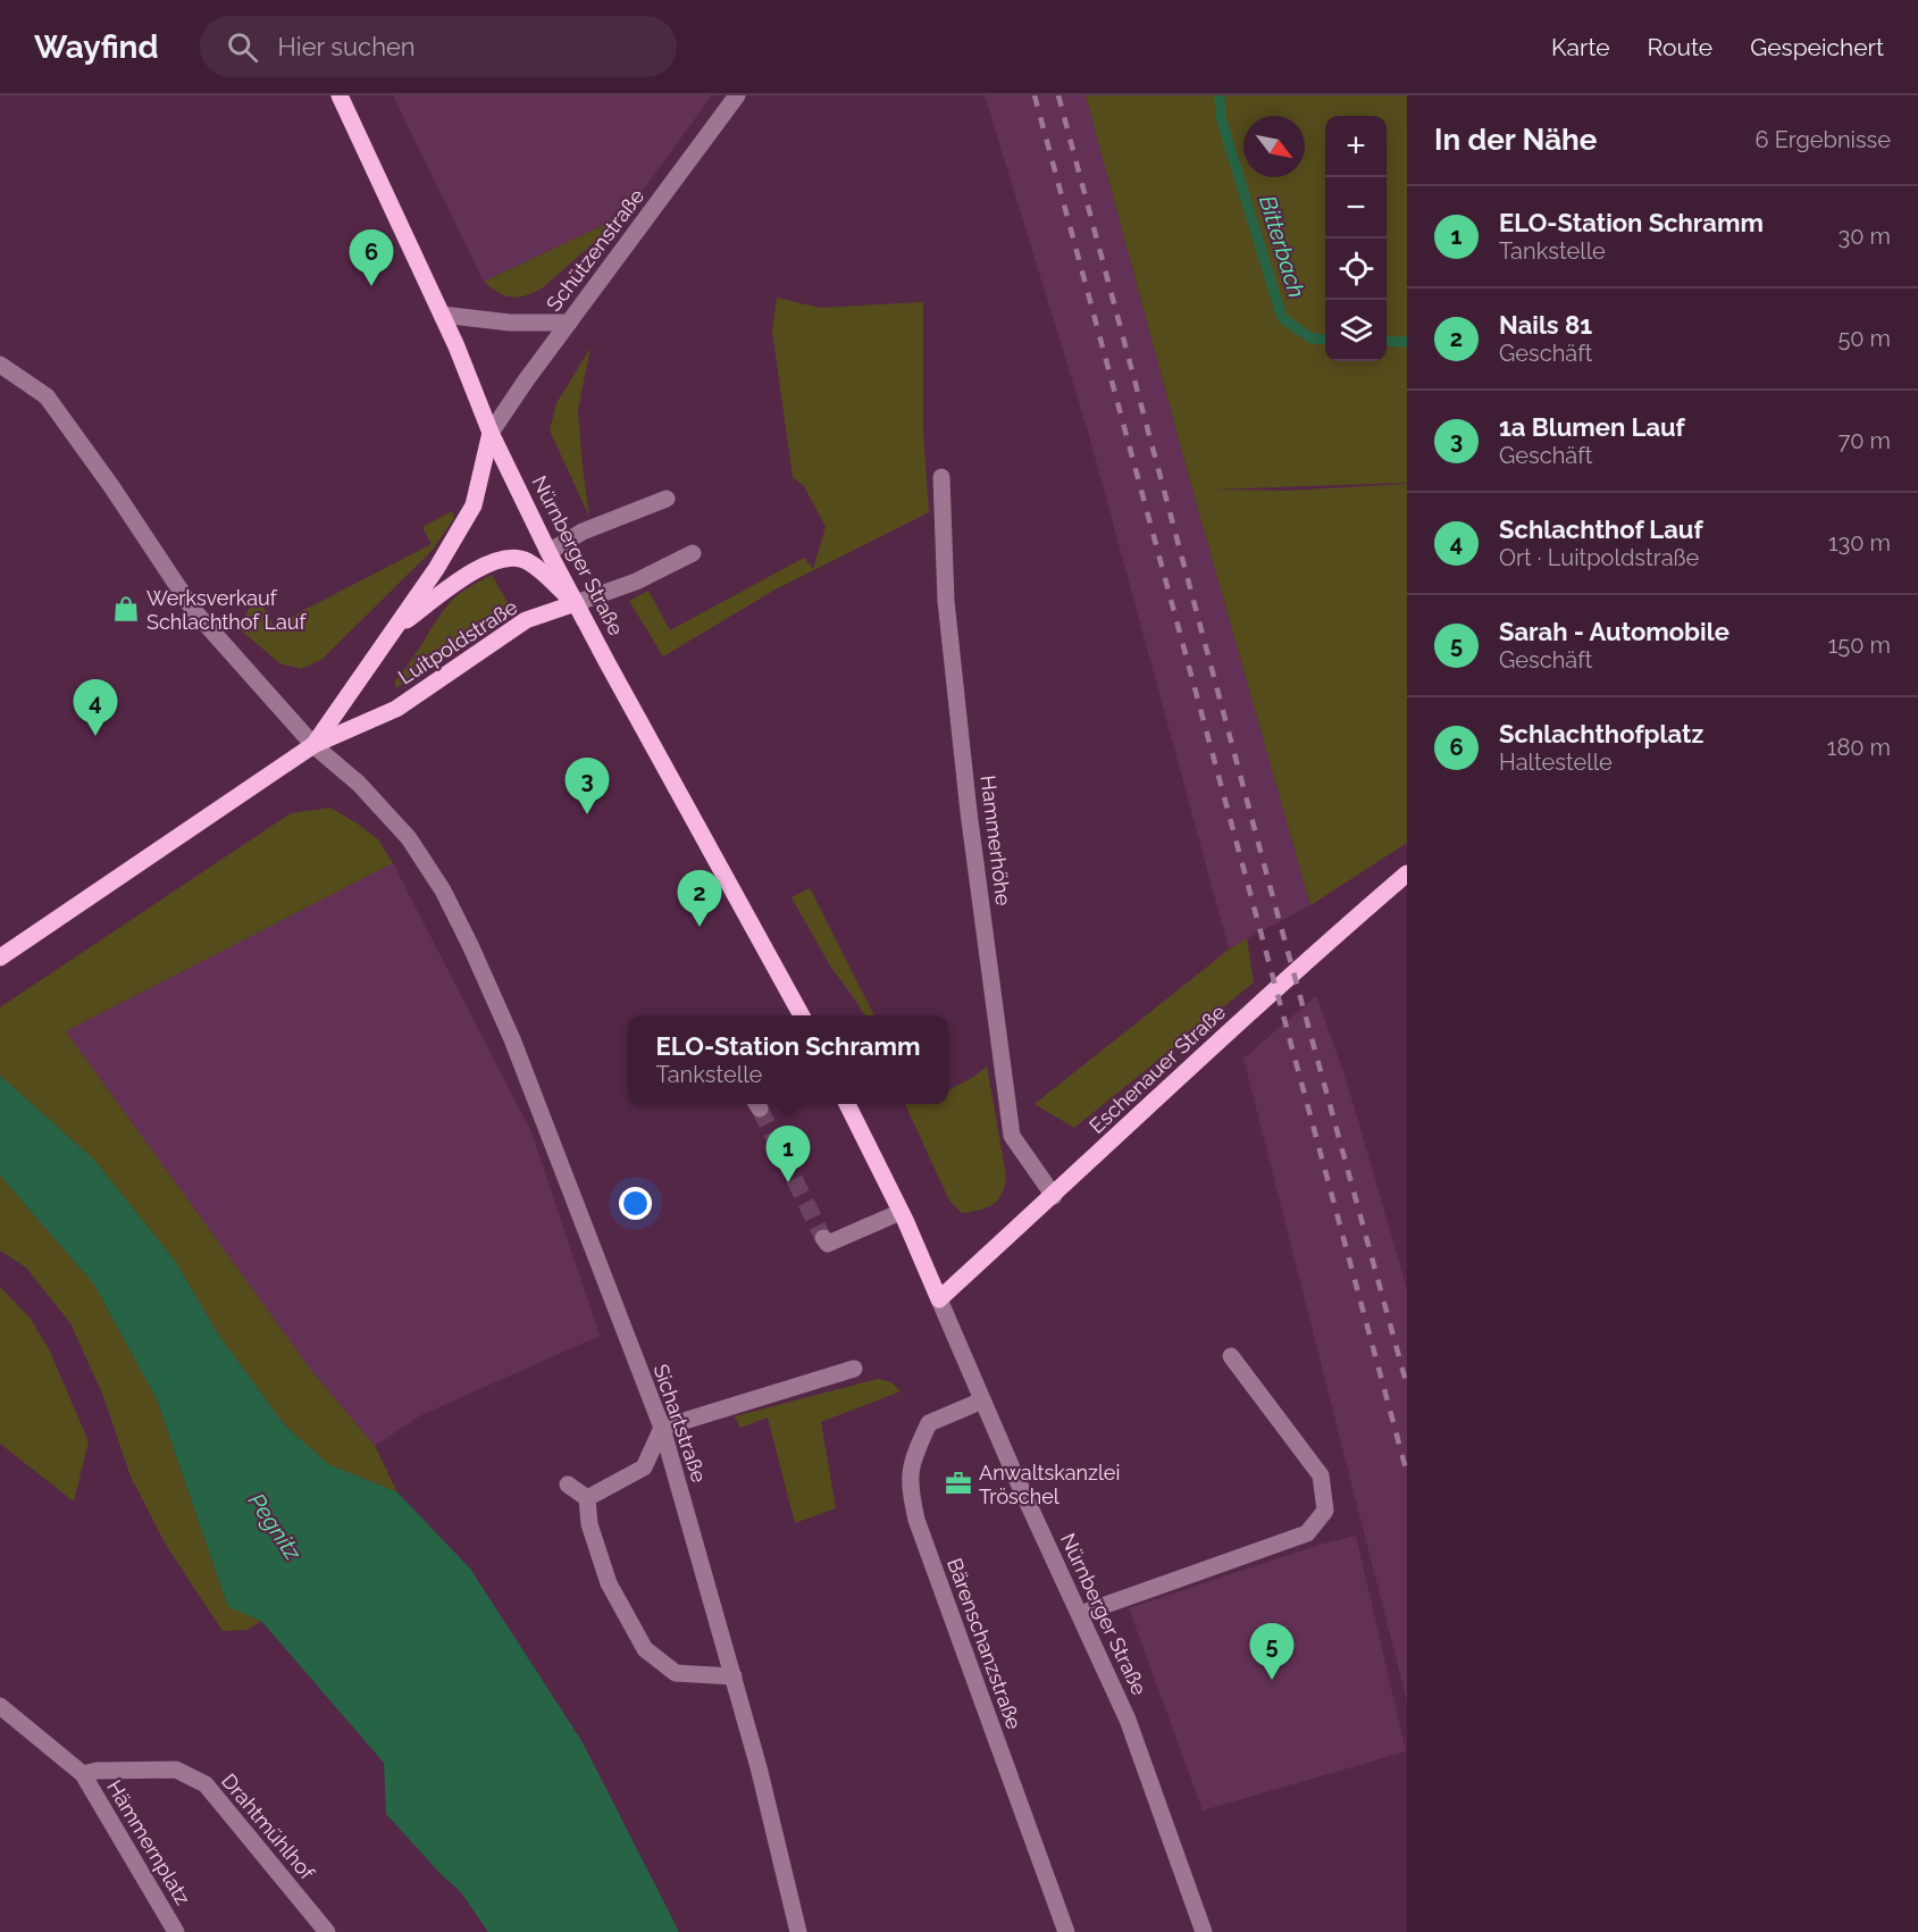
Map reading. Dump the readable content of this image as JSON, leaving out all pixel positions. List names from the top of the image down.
{
  "streets": {
    "main road": ["Nürnberger Straße", "Luitpoldstraße", "Eschenauer Straße"],
    "street": [
      "Schützenstraße",
      "Hammerhöhe",
      "Sichartstraße",
      "Bärenschanzstraße",
      "Drahtmühlhof",
      "Hämmernplatz"
    ]
  },
  "crossings": [
    ["Schützenstraße", "Nürnberger Straße"],
    ["Schützenstraße", "Luitpoldstraße"],
    ["Nürnberger Straße", "Luitpoldstraße"],
    ["Nürnberger Straße", "Eschenauer Straße"],
    ["Nürnberger Straße", "Bärenschanzstraße"],
    ["Luitpoldstraße", "Sichartstraße"],
    ["Hammerhöhe", "Eschenauer Straße"],
    ["Drahtmühlhof", "Hämmernplatz"]
  ],
  "water": ["Bitterbach", "Pegnitz"],
  "places": {
    "shop": ["Werksverkauf Schlachthof Lauf"],
    "office": ["Anwaltskanzlei Tröschel"]
  },
  "north": "bottom right",
  "page": {
    "header": "Wayfind",
    "search": "Hier suchen",
    "nav": ["Karte", "Route", "Gespeichert"],
    "heading": ["In der Nähe", "6 Ergebnisse"],
    "map_buttons": ["+", "−"],
    "list": [
      {
        "mark": "1",
        "name": "ELO-Station Schramm",
        "note": "Tankstelle",
        "value": "30 m"
      },
      {
        "mark": "2",
        "name": "Nails 81",
        "note": "Geschäft",
        "value": "50 m"
      },
      {
        "mark": "3",
        "name": "1a Blumen Lauf",
        "note": "Geschäft",
        "value": "70 m"
      },
      {
        "mark": "4",
        "name": "Schlachthof Lauf",
        "note": "Ort · Luitpoldstraße",
        "value": "130 m"
      },
      {
        "mark": "5",
        "name": "Sarah - Automobile",
        "note": "Geschäft",
        "value": "150 m"
      },
      {
        "mark": "6",
        "name": "Schlachthofplatz",
        "note": "Haltestelle",
        "value": "180 m"
      }
    ],
    "pins": [
      "6",
      "4",
      "3",
      "2",
      "1",
      "5"
    ],
    "popup": ["ELO-Station Schramm", "Tankstelle"]
  }
}
